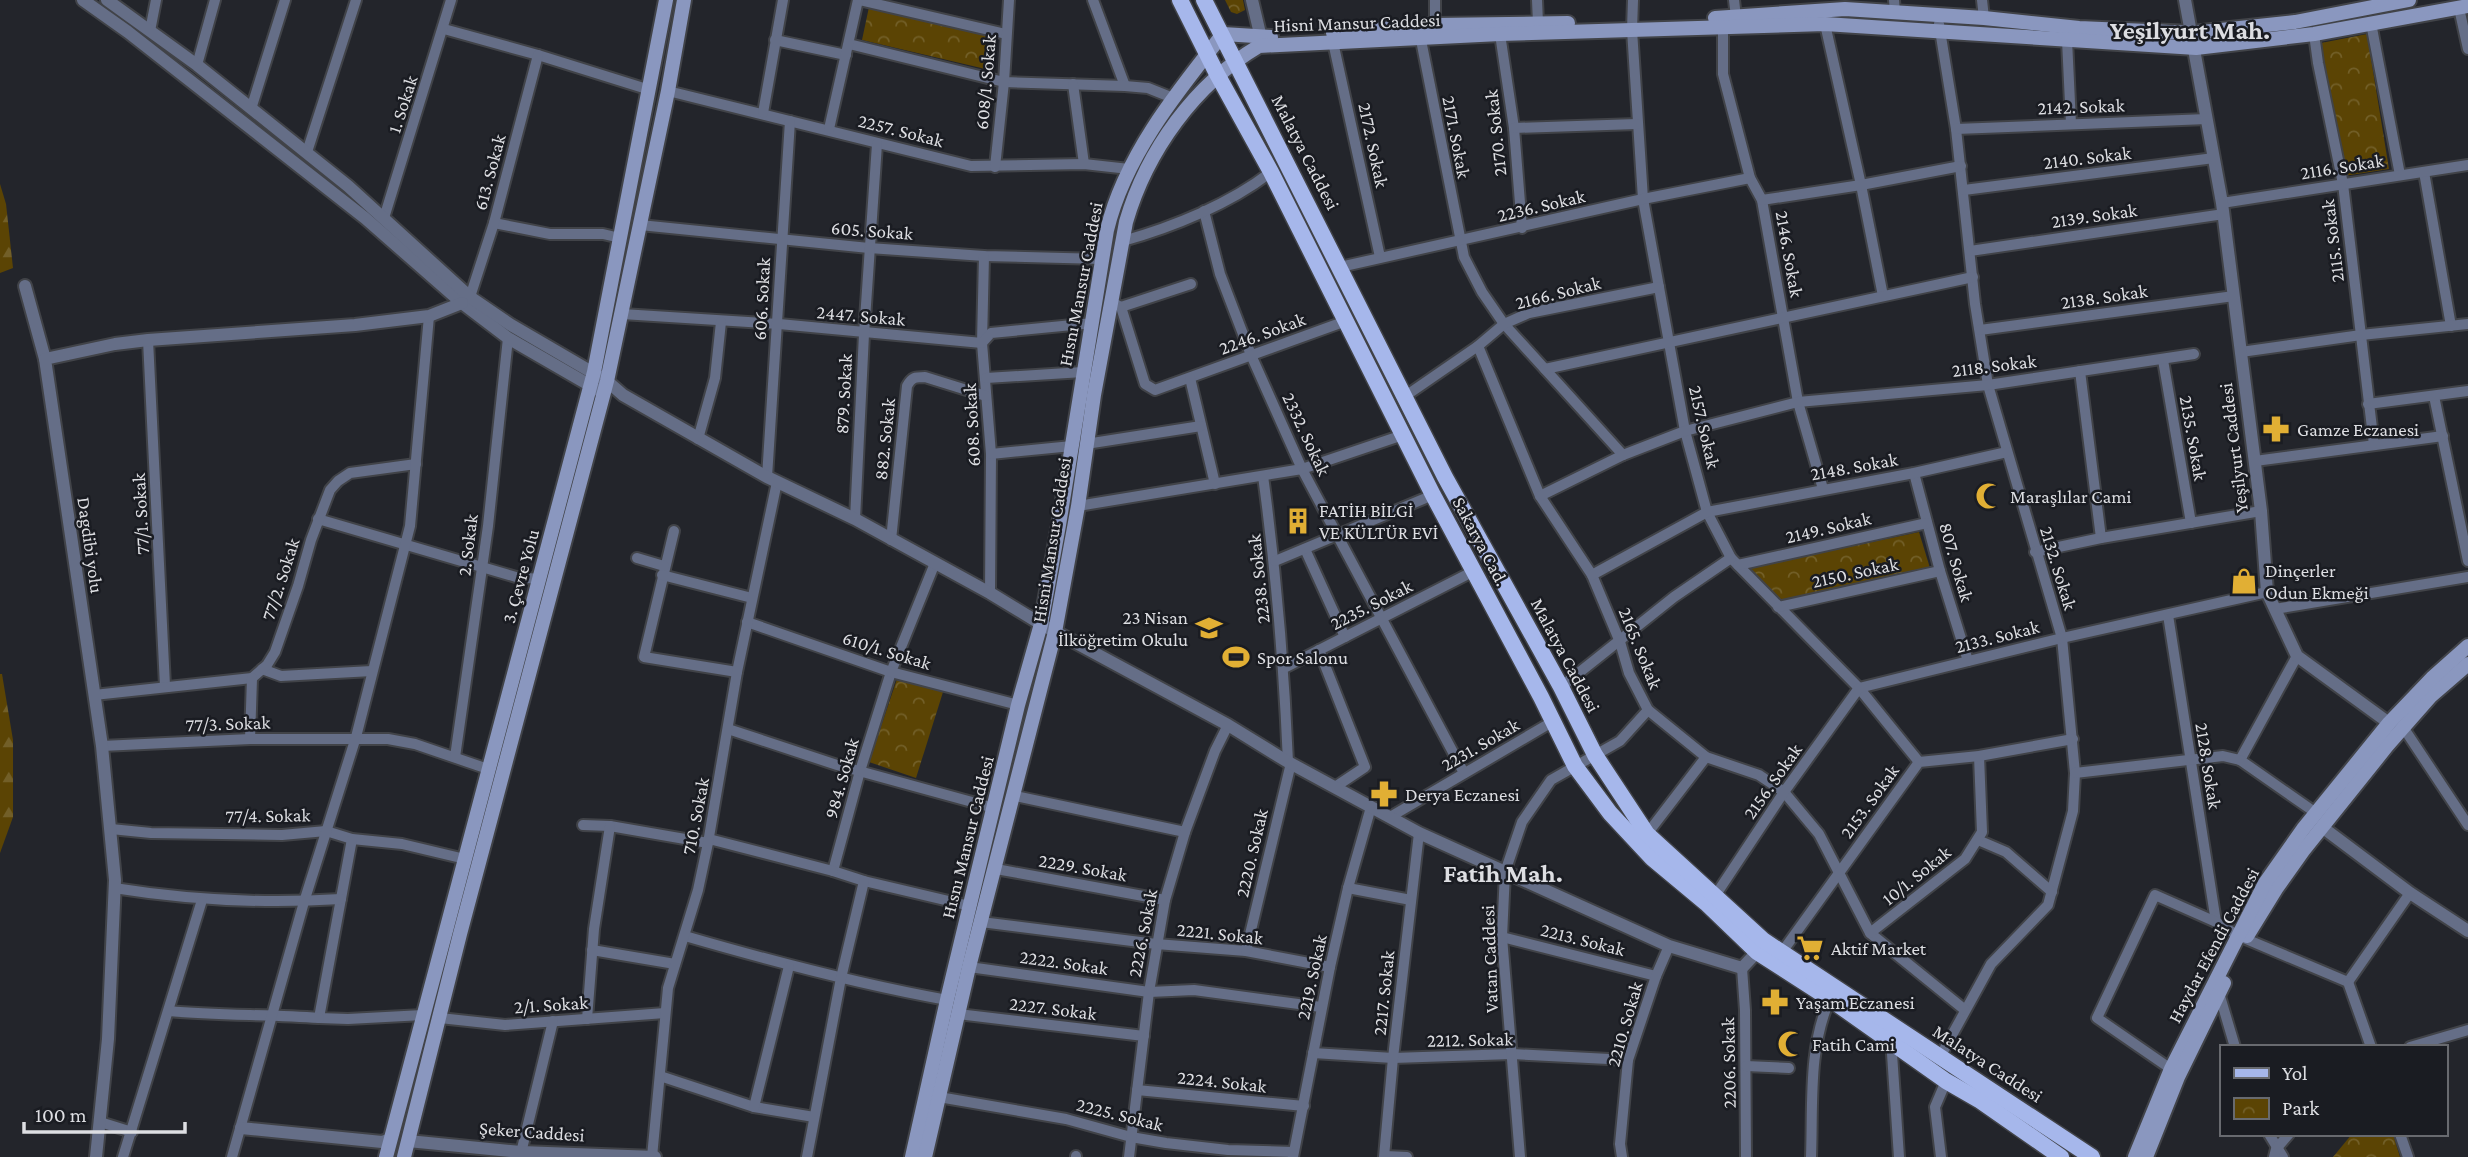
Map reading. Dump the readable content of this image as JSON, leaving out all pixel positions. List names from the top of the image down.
{
  "streets": {
    "main road": [
      "Hisni Mansur Caddesi",
      "Malatya Caddesi",
      "Hısnı Mansur Caddesi",
      "Sakarya Cad.",
      "3. Çevre Yolu",
      "Haydar Efendi Caddesi"
    ],
    "street": [
      "608/1. Sokak",
      "1. Sokak",
      "2142. Sokak",
      "2257. Sokak",
      "2170. Sokak",
      "2171. Sokak",
      "2172. Sokak",
      "2140. Sokak",
      "2116. Sokak",
      "613. Sokak",
      "2236. Sokak",
      "2139. Sokak",
      "605. Sokak",
      "2115. Sokak",
      "2146. Sokak",
      "2166. Sokak",
      "2138. Sokak",
      "606. Sokak",
      "2447. Sokak",
      "2246. Sokak",
      "2118. Sokak",
      "879. Sokak",
      "608. Sokak",
      "2157. Sokak",
      "2332. Sokak",
      "2135. Sokak",
      "882. Sokak",
      "Yeşilyurt Caddesi",
      "2148. Sokak",
      "77/1. Sokak",
      "2149. Sokak",
      "Dagdibi yolu",
      "2. Sokak",
      "807. Sokak",
      "2132. Sokak",
      "2150. Sokak",
      "77/2. Sokak",
      "2238. Sokak",
      "2235. Sokak",
      "2133. Sokak",
      "2165. Sokak",
      "610/1. Sokak",
      "77/3. Sokak",
      "2231. Sokak",
      "2128. Sokak",
      "984. Sokak",
      "2156. Sokak",
      "2153. Sokak",
      "77/4. Sokak",
      "710. Sokak",
      "2220. Sokak",
      "2229. Sokak",
      "10/1. Sokak",
      "2226. Sokak",
      "2221. Sokak",
      "2213. Sokak",
      "Vatan Caddesi",
      "2222. Sokak",
      "2219. Sokak",
      "2217. Sokak",
      "2/1. Sokak",
      "2227. Sokak",
      "2210. Sokak",
      "2212. Sokak",
      "2206. Sokak",
      "2224. Sokak",
      "2225. Sokak",
      "Şeker Caddesi"
    ]
  },
  "crossings": [
    ["Hisni Mansur Caddesi", "2170. Sokak"],
    ["Hisni Mansur Caddesi", "2171. Sokak"],
    ["Hisni Mansur Caddesi", "2172. Sokak"],
    ["Hisni Mansur Caddesi", "Malatya Caddesi"],
    ["Hisni Mansur Caddesi", "2115. Sokak"],
    ["Hisni Mansur Caddesi", "2146. Sokak"],
    ["Hisni Mansur Caddesi", "Hısnı Mansur Caddesi"],
    ["Hisni Mansur Caddesi", "2246. Sokak"],
    ["Hisni Mansur Caddesi", "2157. Sokak"],
    ["Hisni Mansur Caddesi", "Yeşilyurt Caddesi"],
    ["Hisni Mansur Caddesi", "Sakarya Cad."],
    ["Hisni Mansur Caddesi", "2132. Sokak"],
    ["Hisni Mansur Caddesi", "2229. Sokak"],
    ["Hisni Mansur Caddesi", "2221. Sokak"],
    ["Hisni Mansur Caddesi", "2222. Sokak"],
    ["Hisni Mansur Caddesi", "2227. Sokak"],
    ["Hisni Mansur Caddesi", "2225. Sokak"],
    ["608/1. Sokak", "2257. Sokak"],
    ["2142. Sokak", "Yeşilyurt Caddesi"],
    ["2142. Sokak", "2132. Sokak"],
    ["2257. Sokak", "Hısnı Mansur Caddesi"],
    ["2257. Sokak", "606. Sokak"],
    ["2257. Sokak", "879. Sokak"],
    ["2257. Sokak", "3. Çevre Yolu"],
    ["2170. Sokak", "2236. Sokak"],
    ["2171. Sokak", "2236. Sokak"],
    ["2171. Sokak", "2166. Sokak"],
    ["2171. Sokak", "2118. Sokak"],
    ["2172. Sokak", "2236. Sokak"],
    ["Malatya Caddesi", "2236. Sokak"],
    ["Malatya Caddesi", "Hısnı Mansur Caddesi"],
    ["Malatya Caddesi", "2166. Sokak"],
    ["Malatya Caddesi", "2132. Sokak"],
    ["Malatya Caddesi", "2156. Sokak"],
    ["Malatya Caddesi", "2153. Sokak"],
    ["Malatya Caddesi", "Vatan Caddesi"],
    ["2140. Sokak", "Yeşilyurt Caddesi"],
    ["2140. Sokak", "2132. Sokak"],
    ["2116. Sokak", "2139. Sokak"],
    ["2116. Sokak", "2115. Sokak"],
    ["2116. Sokak", "Yeşilyurt Caddesi"],
    ["2236. Sokak", "2146. Sokak"],
    ["2236. Sokak", "2157. Sokak"],
    ["2139. Sokak", "Yeşilyurt Caddesi"],
    ["2139. Sokak", "2132. Sokak"],
    ["605. Sokak", "Hısnı Mansur Caddesi"],
    ["605. Sokak", "606. Sokak"],
    ["605. Sokak", "879. Sokak"],
    ["605. Sokak", "608. Sokak"],
    ["605. Sokak", "3. Çevre Yolu"],
    ["2146. Sokak", "2118. Sokak"],
    ["2146. Sokak", "2148. Sokak"],
    ["Hısnı Mansur Caddesi", "2447. Sokak"],
    ["Hısnı Mansur Caddesi", "Sakarya Cad."],
    ["Hısnı Mansur Caddesi", "610/1. Sokak"],
    ["2166. Sokak", "2157. Sokak"],
    ["2166. Sokak", "2165. Sokak"],
    ["2138. Sokak", "Yeşilyurt Caddesi"],
    ["2138. Sokak", "2132. Sokak"],
    ["606. Sokak", "2447. Sokak"],
    ["606. Sokak", "710. Sokak"],
    ["2447. Sokak", "879. Sokak"],
    ["2447. Sokak", "608. Sokak"],
    ["2447. Sokak", "3. Çevre Yolu"],
    ["2246. Sokak", "2332. Sokak"],
    ["2246. Sokak", "Sakarya Cad."],
    ["2118. Sokak", "2157. Sokak"],
    ["2118. Sokak", "2135. Sokak"],
    ["2118. Sokak", "2132. Sokak"],
    ["2118. Sokak", "2165. Sokak"],
    ["608. Sokak", "882. Sokak"],
    ["2157. Sokak", "2148. Sokak"],
    ["2157. Sokak", "2149. Sokak"],
    ["2157. Sokak", "2150. Sokak"],
    ["2157. Sokak", "2133. Sokak"],
    ["2157. Sokak", "2156. Sokak"],
    ["2157. Sokak", "2153. Sokak"],
    ["2332. Sokak", "2235. Sokak"],
    ["2332. Sokak", "2231. Sokak"],
    ["Yeşilyurt Caddesi", "2133. Sokak"],
    ["Yeşilyurt Caddesi", "Haydar Efendi Caddesi"],
    ["2148. Sokak", "807. Sokak"],
    ["2148. Sokak", "2132. Sokak"],
    ["2148. Sokak", "2165. Sokak"],
    ["2149. Sokak", "807. Sokak"],
    ["Sakarya Cad.", "2235. Sokak"],
    ["Sakarya Cad.", "2231. Sokak"],
    ["Sakarya Cad.", "Vatan Caddesi"],
    ["Dagdibi yolu", "77/3. Sokak"],
    ["Dagdibi yolu", "77/4. Sokak"],
    ["2. Sokak", "77/3. Sokak"],
    ["807. Sokak", "2150. Sokak"],
    ["807. Sokak", "2133. Sokak"],
    ["2132. Sokak", "2133. Sokak"],
    ["2132. Sokak", "2165. Sokak"],
    ["2132. Sokak", "2153. Sokak"],
    ["3. Çevre Yolu", "77/3. Sokak"],
    ["3. Çevre Yolu", "77/4. Sokak"],
    ["3. Çevre Yolu", "2/1. Sokak"],
    ["3. Çevre Yolu", "Şeker Caddesi"],
    ["2238. Sokak", "2235. Sokak"],
    ["2238. Sokak", "2220. Sokak"],
    ["2133. Sokak", "2128. Sokak"],
    ["2133. Sokak", "2156. Sokak"],
    ["2165. Sokak", "2156. Sokak"],
    ["2165. Sokak", "2153. Sokak"],
    ["2165. Sokak", "10/1. Sokak"],
    ["2165. Sokak", "Vatan Caddesi"],
    ["610/1. Sokak", "984. Sokak"],
    ["610/1. Sokak", "710. Sokak"],
    ["2153. Sokak", "10/1. Sokak"],
    ["710. Sokak", "2/1. Sokak"],
    ["710. Sokak", "Şeker Caddesi"],
    ["2220. Sokak", "2221. Sokak"],
    ["2229. Sokak", "2226. Sokak"],
    ["2226. Sokak", "2221. Sokak"],
    ["2226. Sokak", "2222. Sokak"],
    ["2226. Sokak", "2227. Sokak"],
    ["2226. Sokak", "2224. Sokak"],
    ["2226. Sokak", "2225. Sokak"],
    ["2221. Sokak", "2219. Sokak"],
    ["2213. Sokak", "Vatan Caddesi"],
    ["2213. Sokak", "2210. Sokak"],
    ["Vatan Caddesi", "2212. Sokak"],
    ["2222. Sokak", "2219. Sokak"],
    ["2219. Sokak", "2212. Sokak"],
    ["2219. Sokak", "2224. Sokak"],
    ["2219. Sokak", "2225. Sokak"],
    ["2217. Sokak", "2212. Sokak"],
    ["2210. Sokak", "2212. Sokak"]
  ],
  "districts": ["Yeşilyurt Mah.", "Fatih Mah."],
  "places": {
    "pharmacy": ["Gamze Eczanesi", "Derya Eczanesi", "Yaşam Eczanesi"],
    "mosque": ["Maraşlılar Cami", "Fatih Cami"],
    "building": ["FATİH BİLGİ VE KÜLTÜR EVİ"],
    "shop": ["Dinçerler Odun Ekmeği"],
    "school or university": ["23 Nisan İlköğretim Okulu"],
    "sports": ["Spor Salonu"],
    "supermarket": ["Aktif Market"]
  },
  "legend": ["Yol", "Park"],
  "scale_bar": "100 m"
}
